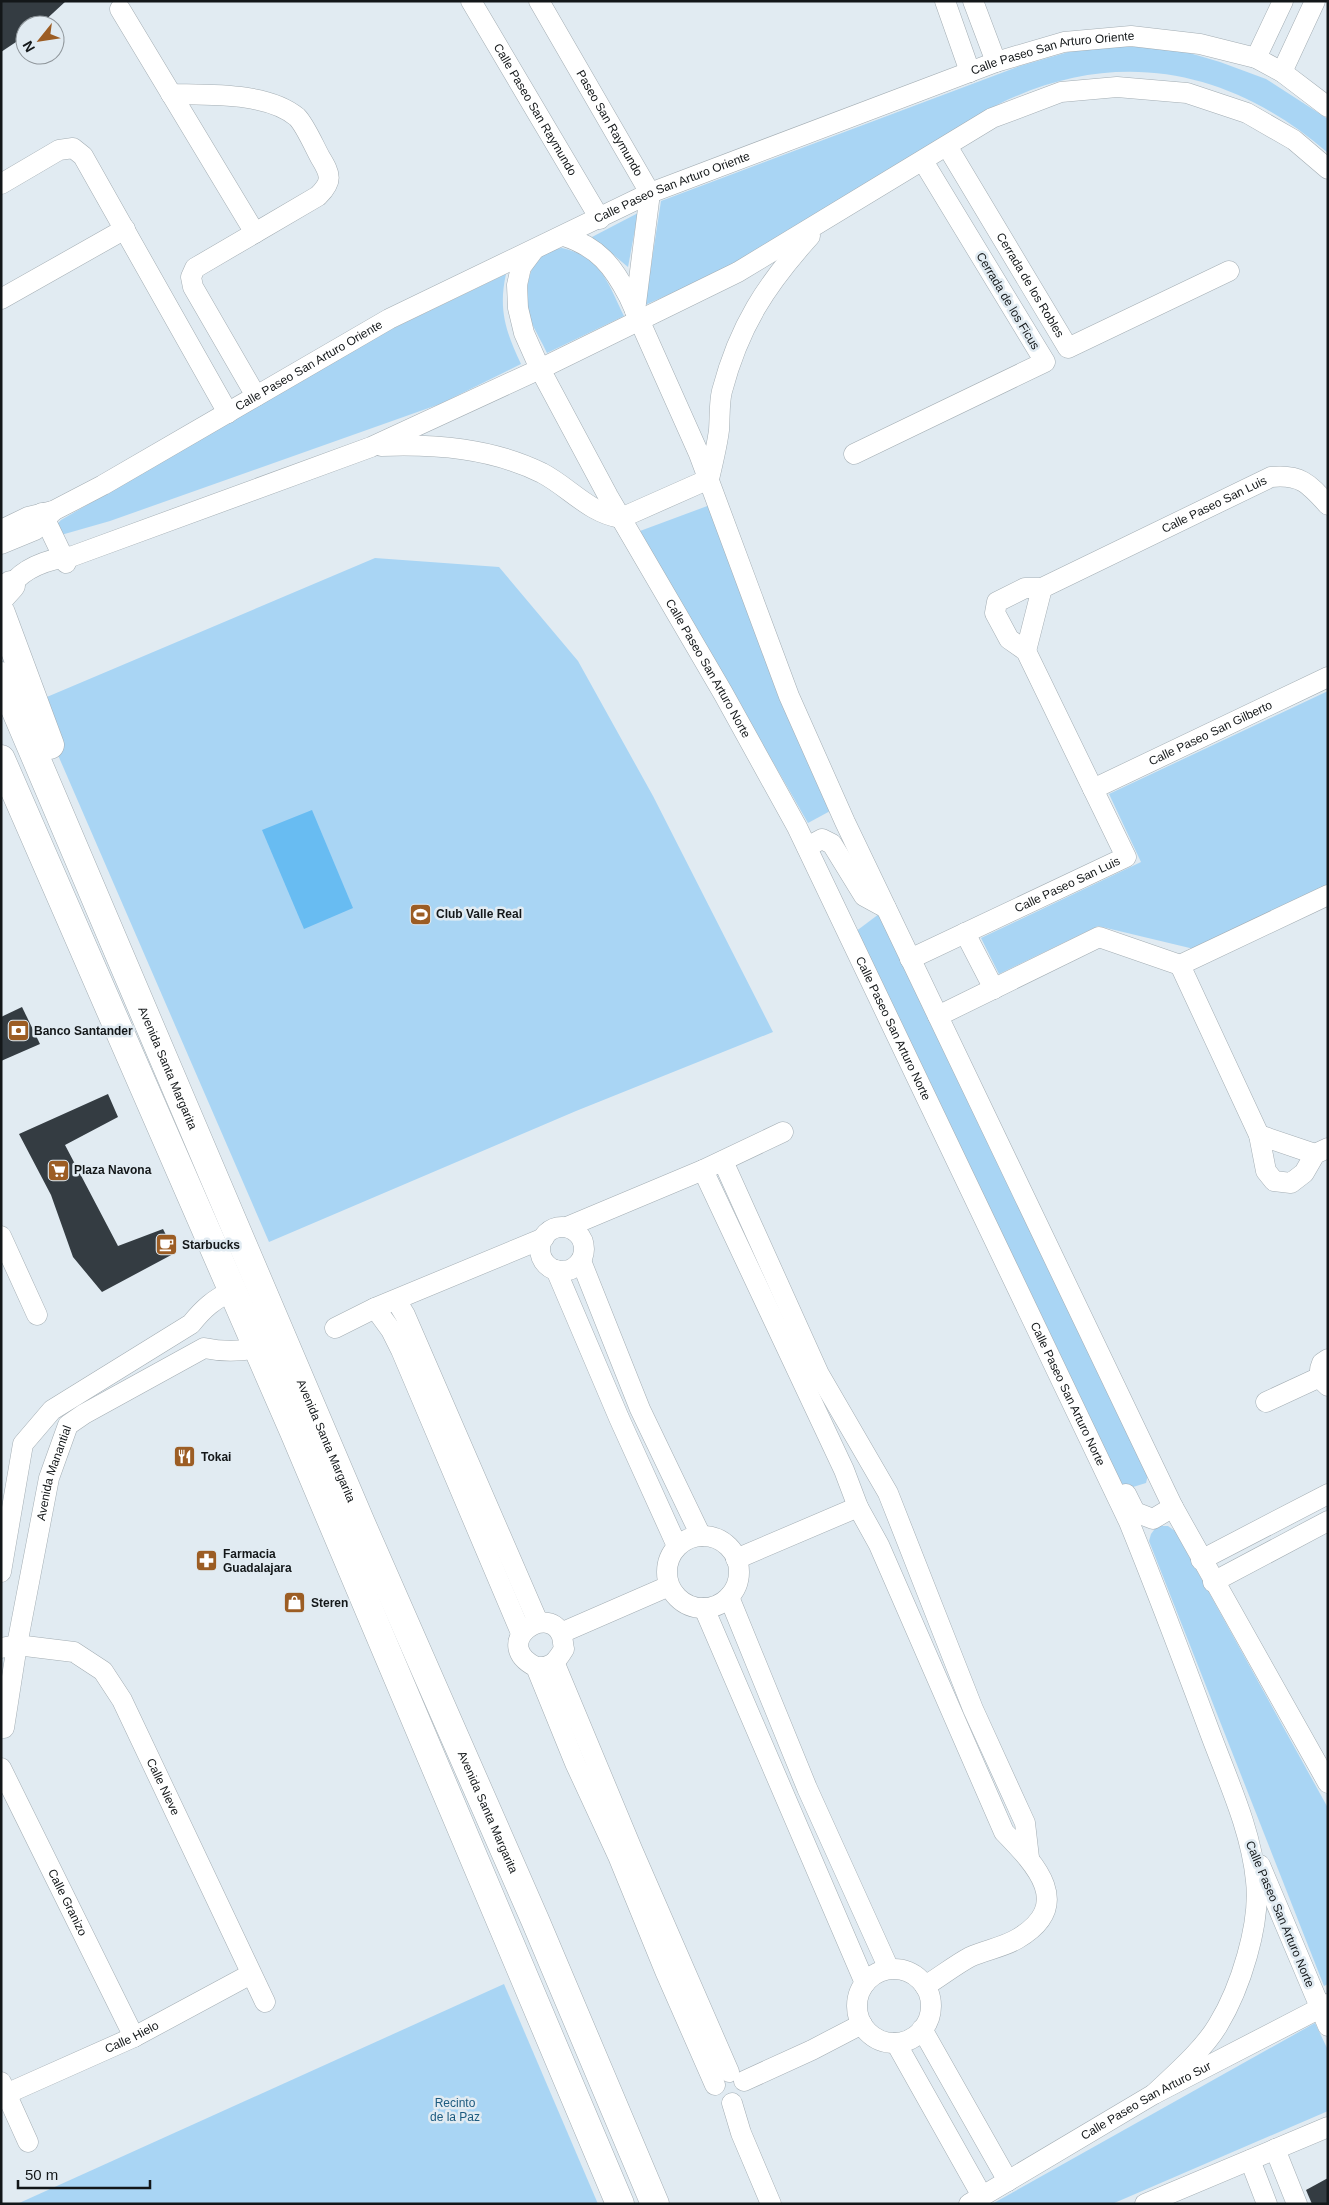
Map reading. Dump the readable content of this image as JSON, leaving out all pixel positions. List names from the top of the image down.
{
  "streets": {
    "main road": ["Avenida Santa Margarita"],
    "street": [
      "Calle Paseo San Arturo Oriente",
      "Calle Paseo San Raymundo",
      "Paseo San Raymundo",
      "Cerrada de los Robles",
      "Cerrada de los Ficus",
      "Calle Paseo San Luis",
      "Calle Paseo San Arturo Norte",
      "Calle Paseo San Gilberto",
      "Avenida Manantial",
      "Calle Nieve",
      "Calle Granizo",
      "Calle Hielo",
      "Calle Paseo San Arturo Sur"
    ]
  },
  "crossings": [
    ["Calle Paseo San Arturo Oriente", "Calle Paseo San Raymundo"],
    ["Calle Paseo San Arturo Oriente", "Paseo San Raymundo"],
    ["Calle Paseo San Arturo Oriente", "Calle Paseo San Arturo Norte"],
    ["Calle Paseo San Luis", "Calle Paseo San Gilberto"],
    ["Calle Paseo San Arturo Norte", "Calle Paseo San Arturo Sur"],
    ["Avenida Manantial", "Calle Nieve"],
    ["Calle Nieve", "Calle Hielo"],
    ["Calle Granizo", "Calle Hielo"]
  ],
  "parks": ["Recinto de la Paz"],
  "places": {
    "sports": ["Club Valle Real"],
    "bank": ["Banco Santander"],
    "supermarket": ["Plaza Navona"],
    "cafe": ["Starbucks"],
    "restaurant": ["Tokai"],
    "pharmacy": ["Farmacia Guadalajara"],
    "shop": ["Steren"]
  },
  "scale_bar": "50 m",
  "north": "bottom left"
}
